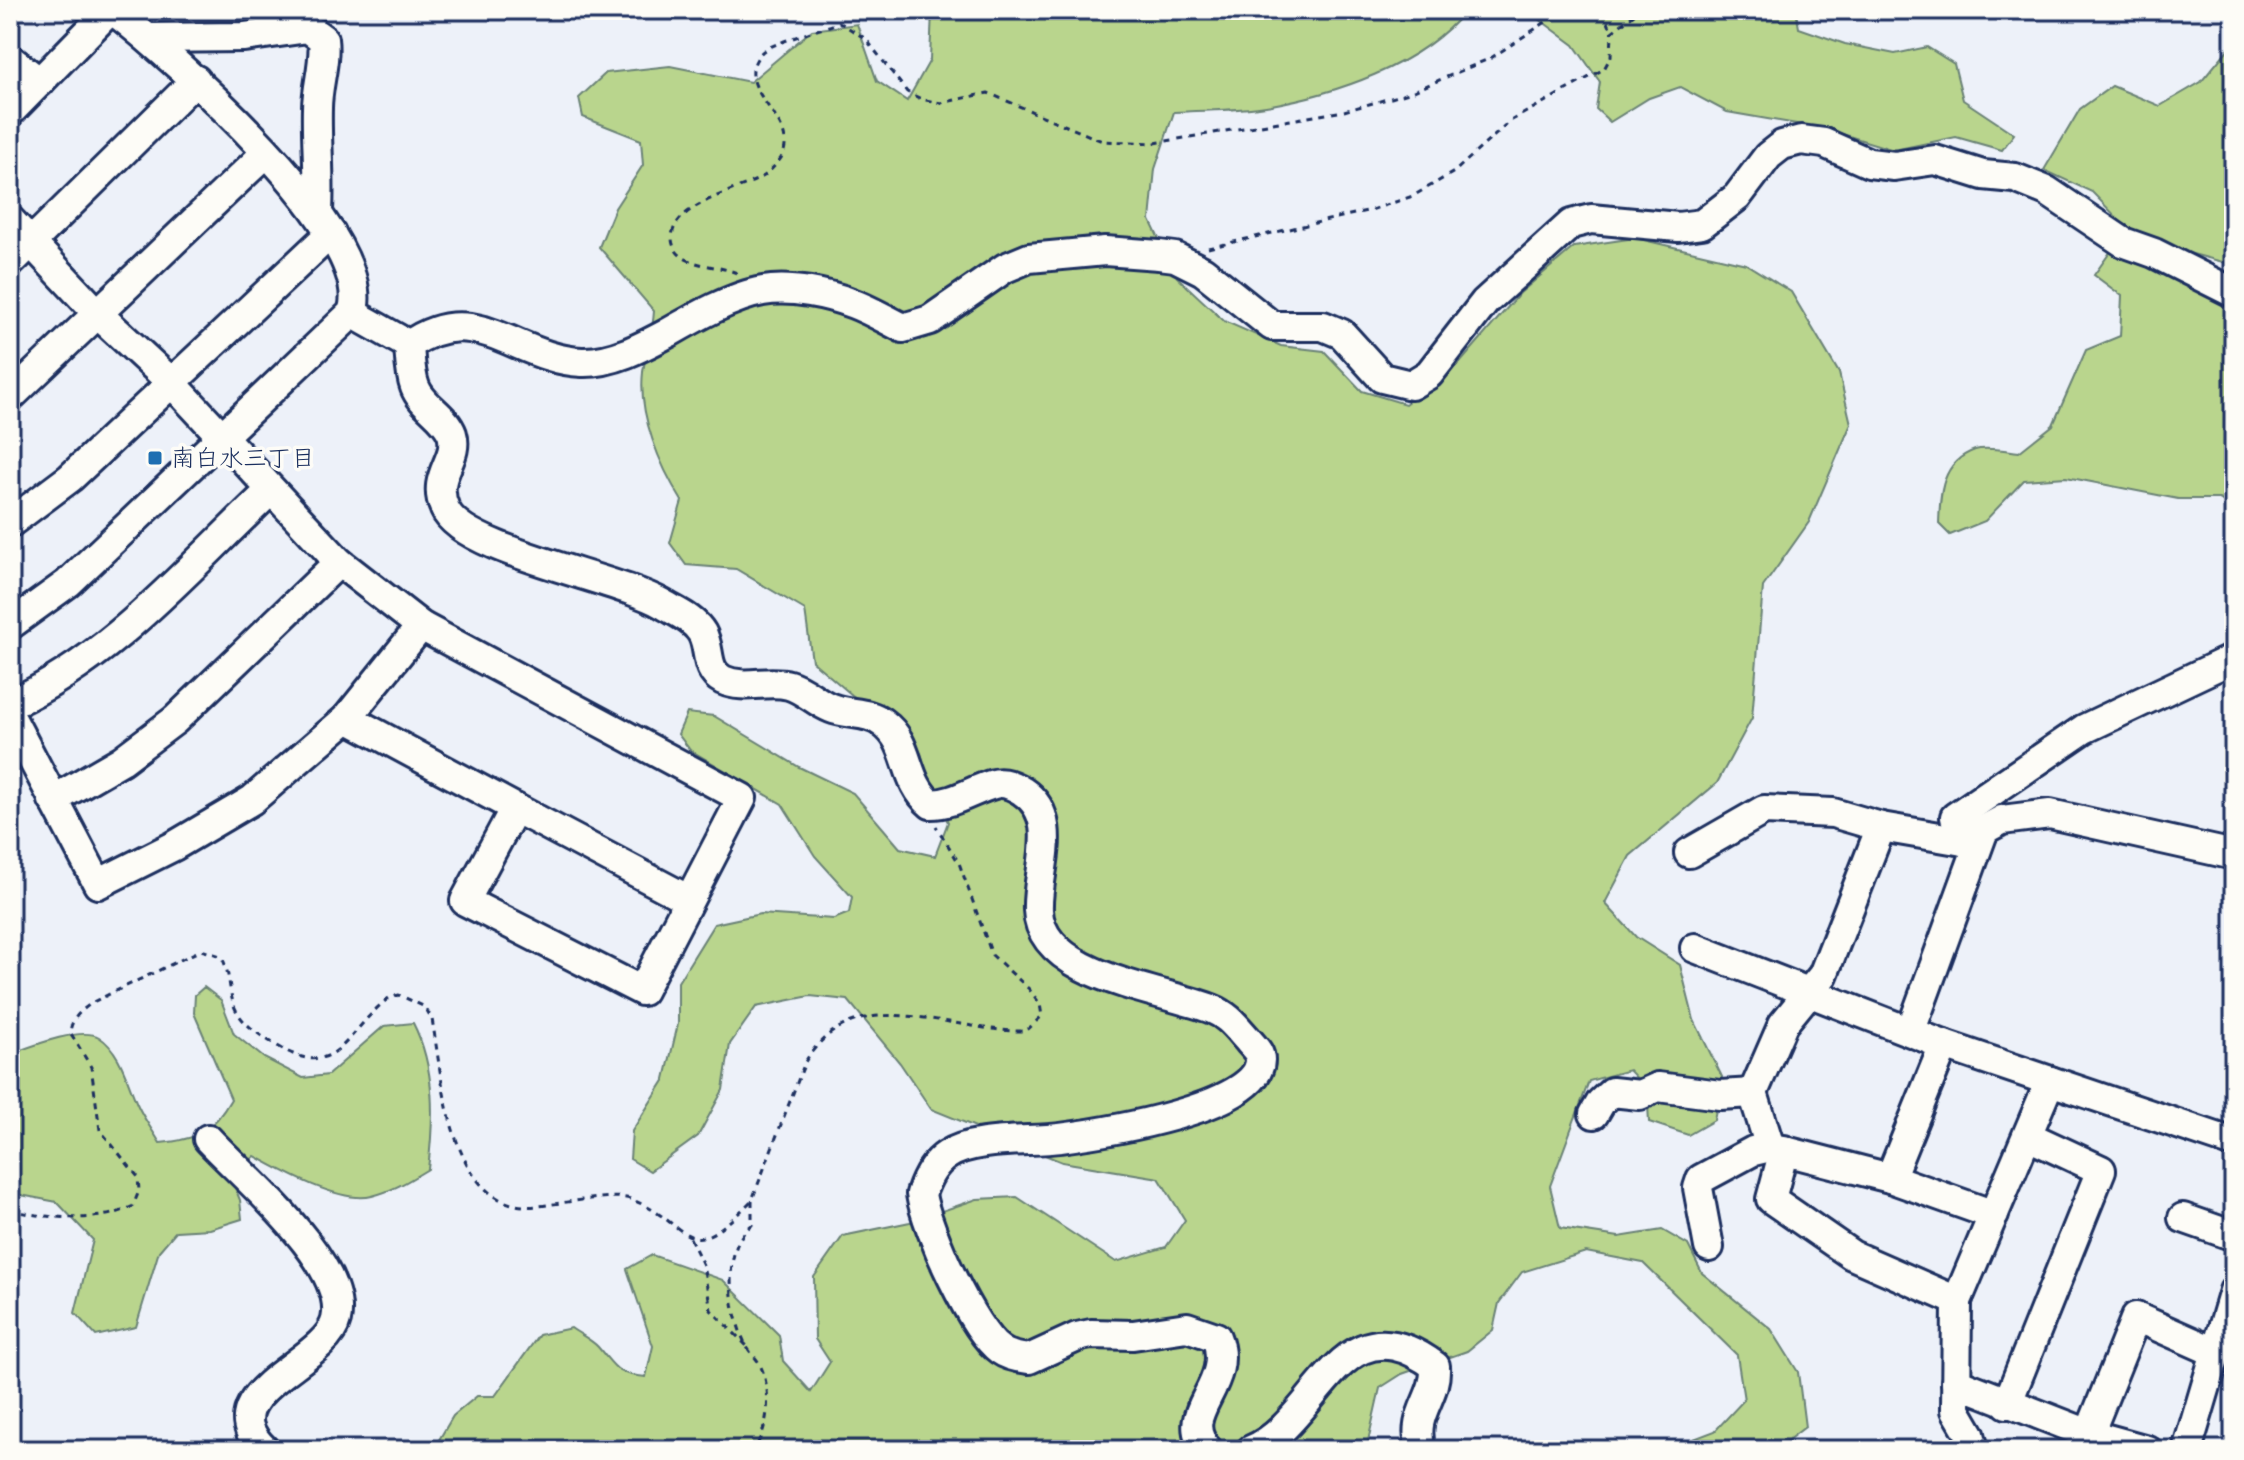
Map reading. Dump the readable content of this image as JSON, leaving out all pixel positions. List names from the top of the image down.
{
  "places": {
    "transit": ["南白水三丁目"]
  }
}
